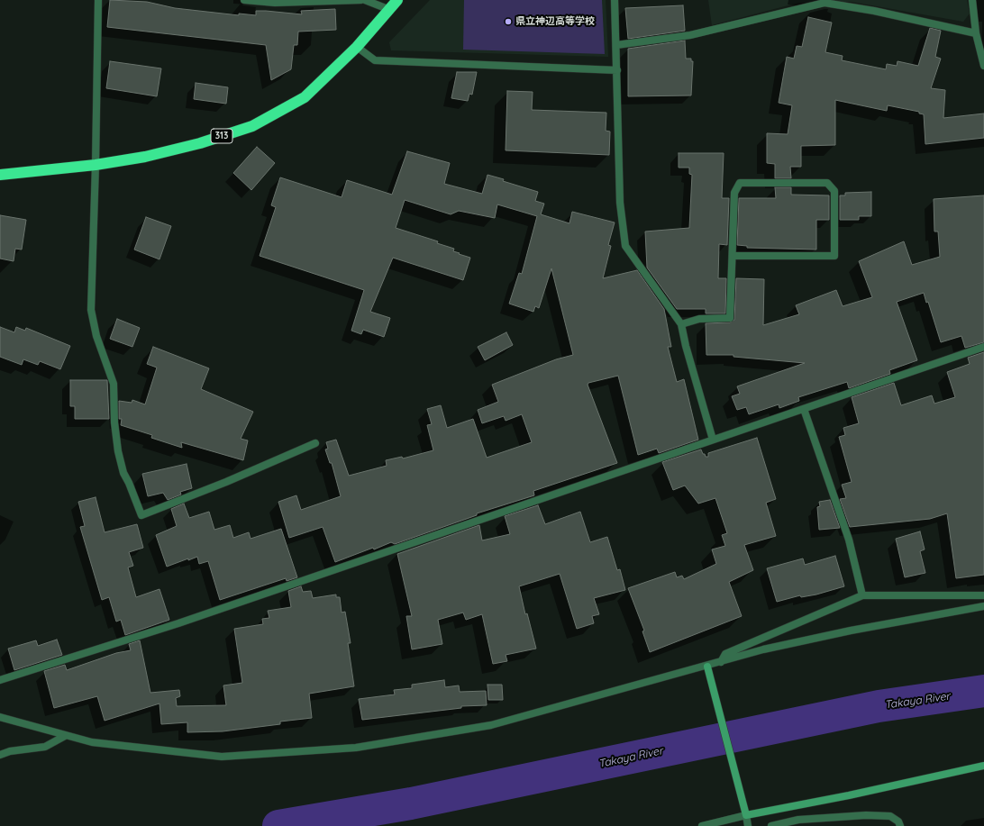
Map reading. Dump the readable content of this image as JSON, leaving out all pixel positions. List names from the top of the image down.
{
  "streets": {
    "highway": ["313"]
  },
  "water": ["Takaya River"],
  "places": ["県立神辺高等学校"]
}
